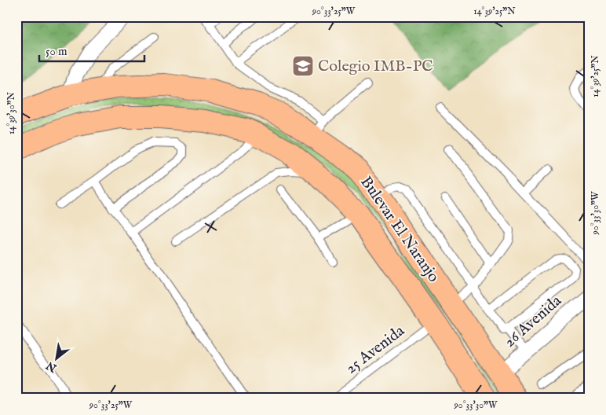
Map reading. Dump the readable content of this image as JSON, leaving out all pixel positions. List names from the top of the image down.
{
  "streets": {
    "main road": ["Bulevar El Naranjo"],
    "street": ["26 Avenida"],
    "lane": ["25 Avenida"]
  },
  "crossings": [
    ["Bulevar El Naranjo", "26 Avenida"],
    ["Bulevar El Naranjo", "25 Avenida"]
  ],
  "places": {
    "school or university": ["Colegio IMB-PC"]
  },
  "scale_bar": "50 m",
  "north": "bottom left",
  "coordinates": [
    "90°33'25\"W",
    "14°39'25\"N",
    "14°39'30\"N",
    "90°33'30\"W"
  ]
}
